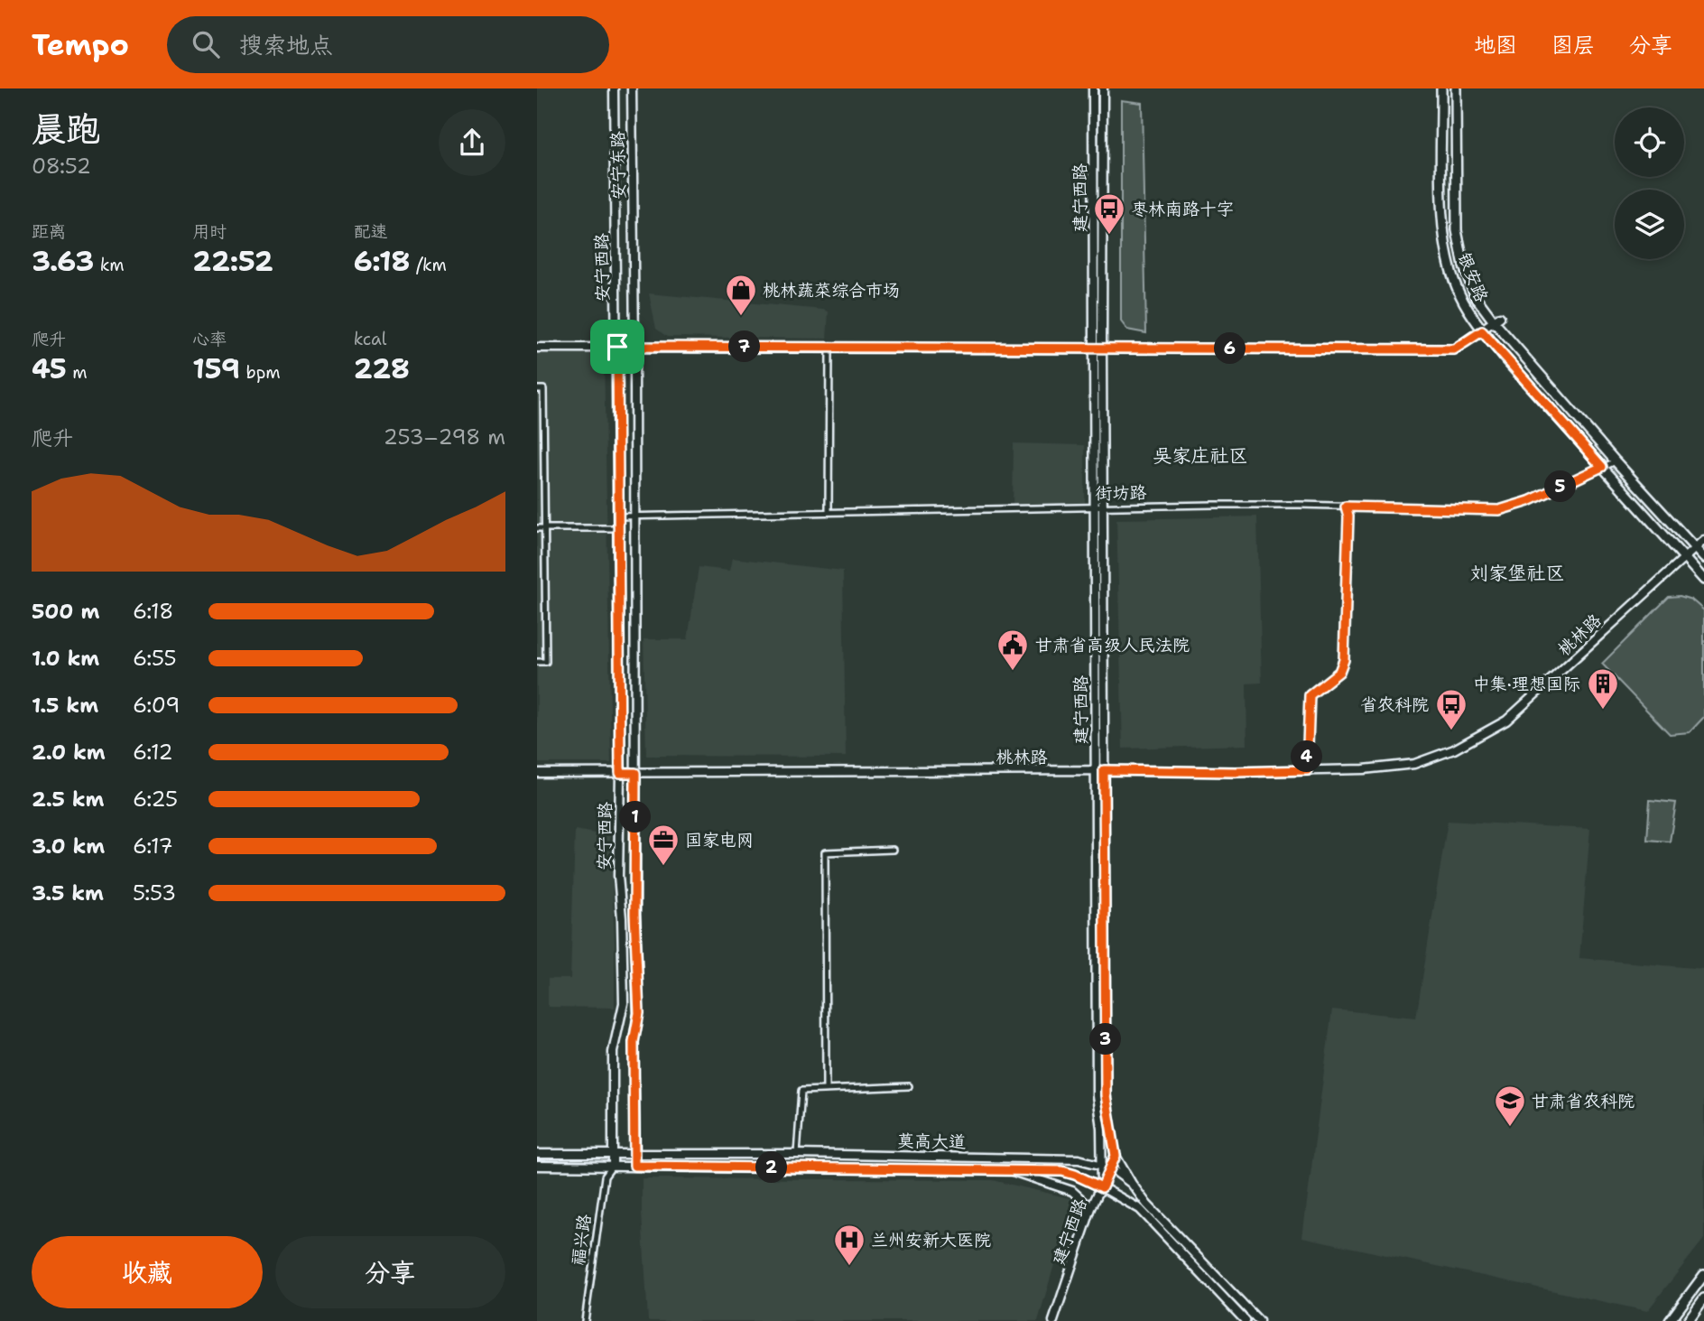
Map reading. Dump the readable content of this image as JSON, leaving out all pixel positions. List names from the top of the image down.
{
  "streets": {
    "main road": [
      "安宁东路",
      "建宁西路",
      "安宁西路",
      "银安路",
      "桃林路",
      "莫高大道"
    ],
    "street": ["街坊路", "福兴路"]
  },
  "crossings": [
    ["安宁东路", "安宁西路"],
    ["安宁东路", "街坊路"],
    ["安宁东路", "桃林路"],
    ["建宁西路", "街坊路"],
    ["建宁西路", "桃林路"],
    ["建宁西路", "莫高大道"],
    ["安宁西路", "街坊路"],
    ["安宁西路", "桃林路"],
    ["安宁西路", "莫高大道"],
    ["安宁西路", "福兴路"],
    ["银安路", "街坊路"],
    ["银安路", "桃林路"],
    ["莫高大道", "福兴路"]
  ],
  "districts": ["吴家庄社区", "刘家堡社区"],
  "places": {
    "bus stop": ["枣林南路十字", "省农科院"],
    "shop": ["桃林蔬菜综合市场"],
    "public building": ["甘肃省高级人民法院"],
    "building": ["中集·理想国际"],
    "office": ["国家电网"],
    "school or university": ["甘肃省农科院"],
    "hospital": ["兰州安新大医院"]
  },
  "page": {
    "header": "Tempo",
    "search": "搜索地点",
    "nav": ["地图", "图层", "分享"],
    "heading": ["晨跑", "08:52"],
    "stats": [
      ["距离", "3.63 km"],
      ["用时", "22:52"],
      ["配速", "6:18 /km"],
      ["爬升", "45 m"],
      ["心率", "159 bpm"],
      ["kcal", "228"]
    ],
    "pins": [
      "7",
      "6",
      "5",
      "4",
      "1",
      "3",
      "2"
    ],
    "chart": ["爬升", "253–298 m"],
    "list": [
      {
        "name": "500 m",
        "note": "6:18"
      },
      {
        "name": "1.0 km",
        "note": "6:55"
      },
      {
        "name": "1.5 km",
        "note": "6:09"
      },
      {
        "name": "2.0 km",
        "note": "6:12"
      },
      {
        "name": "2.5 km",
        "note": "6:25"
      },
      {
        "name": "3.0 km",
        "note": "6:17"
      },
      {
        "name": "3.5 km",
        "note": "5:53"
      }
    ],
    "buttons": ["收藏", "分享"]
  }
}
